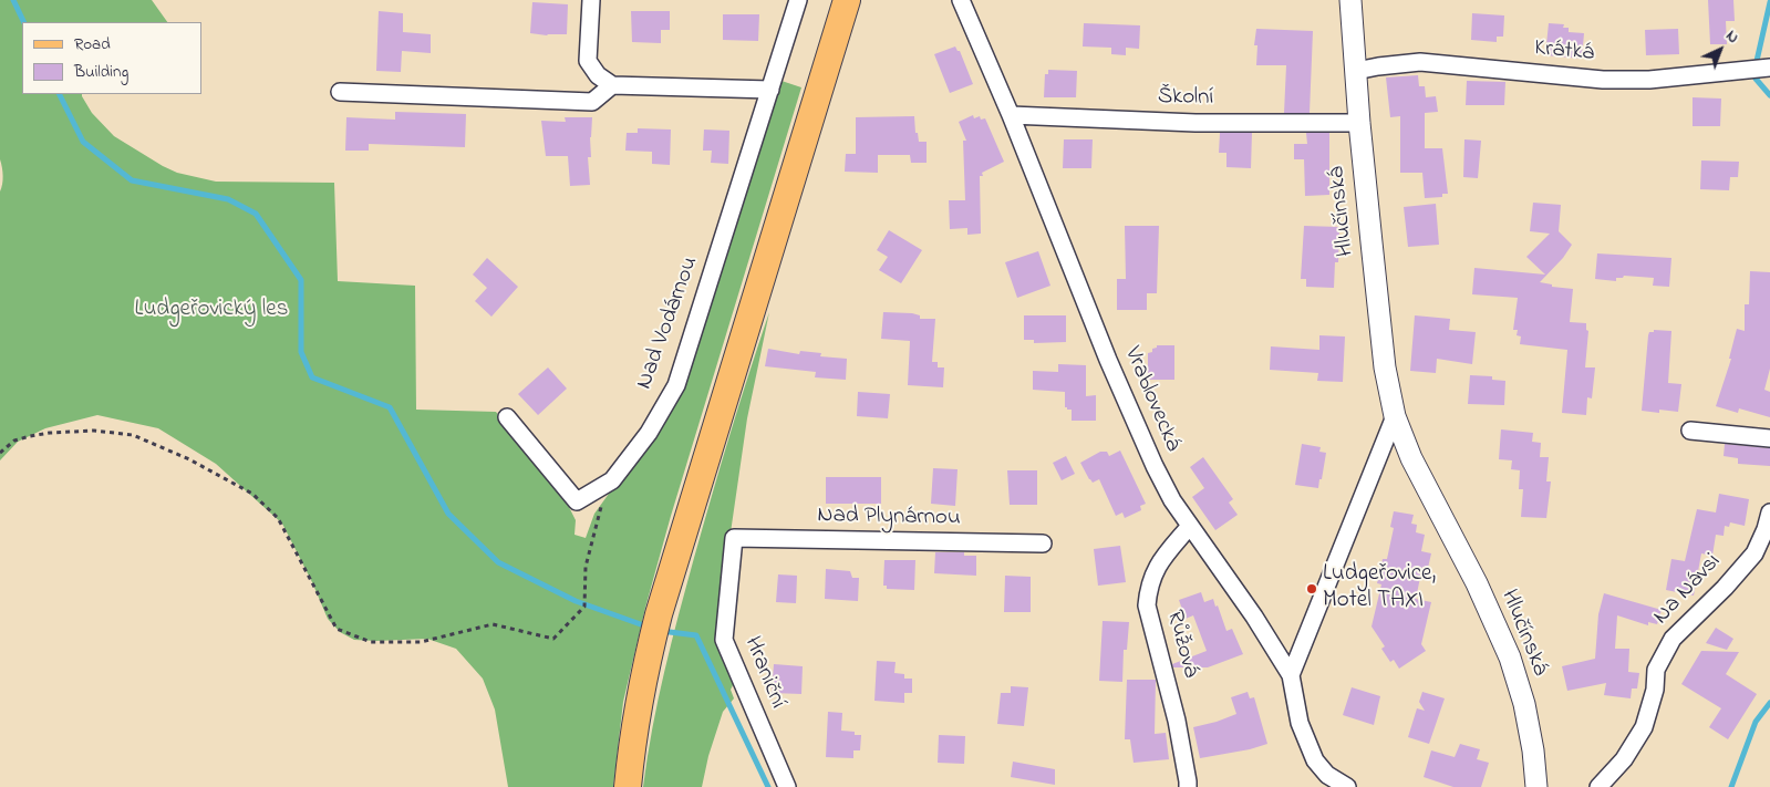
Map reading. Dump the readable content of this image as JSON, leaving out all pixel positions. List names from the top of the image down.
{
  "streets": {
    "street": [
      "Krátká",
      "Školní",
      "Hlučínská",
      "Nad Vodárnou",
      "Vrablovecká",
      "Nad Plynárnou",
      "Na Návsi",
      "Růžová",
      "Hraniční"
    ]
  },
  "crossings": [
    ["Krátká", "Hlučínská"],
    ["Školní", "Hlučínská"],
    ["Školní", "Vrablovecká"],
    ["Vrablovecká", "Růžová"],
    ["Nad Plynárnou", "Hraniční"]
  ],
  "parks": ["Ludgeřovický les"],
  "places": ["Ludgeřovice, Motel TAXI"],
  "legend": ["Road", "Building"],
  "north": "top right"
}
